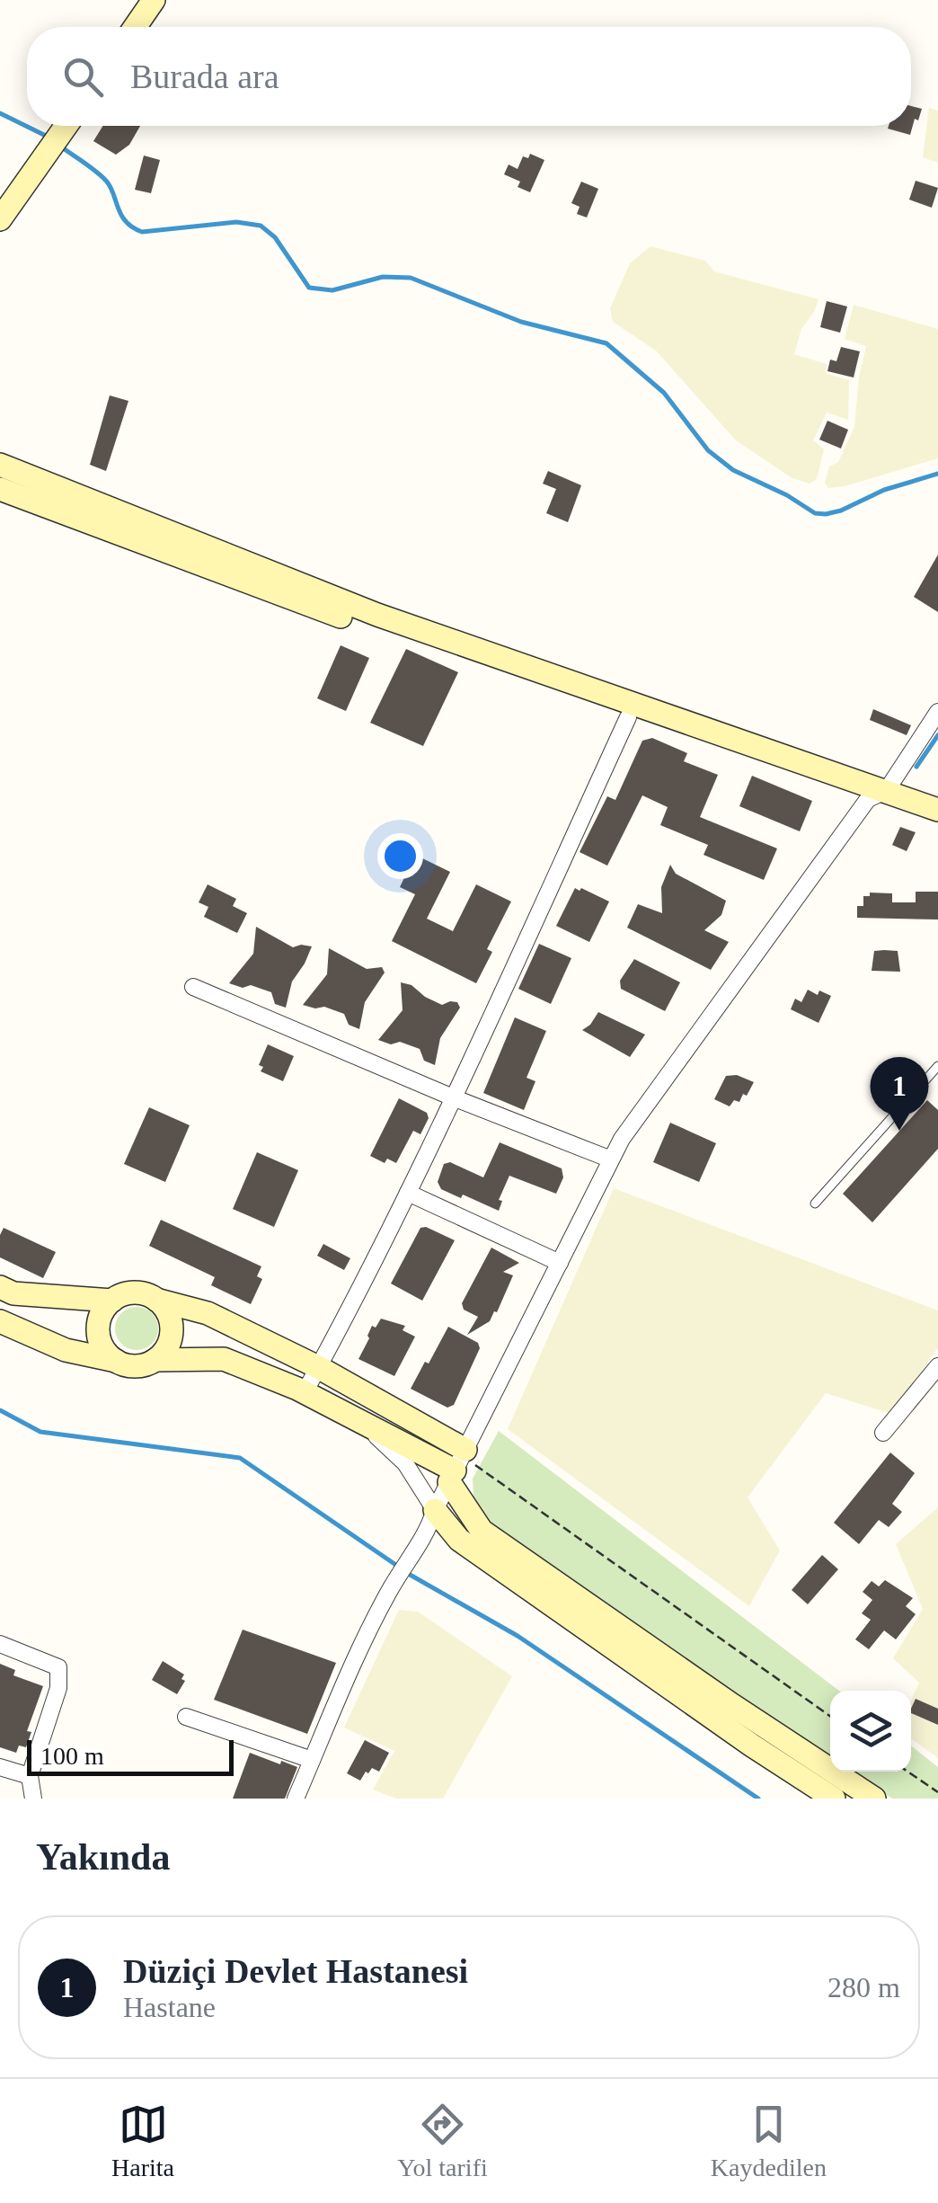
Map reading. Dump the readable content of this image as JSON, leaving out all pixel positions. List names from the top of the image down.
{
  "scale_bar": "100 m",
  "page": {
    "search": "Burada ara",
    "pins": "1",
    "scale": "100 m",
    "heading": "Yakında",
    "list": [
      {
        "mark": "1",
        "name": "Düziçi Devlet Hastanesi",
        "note": "Hastane",
        "value": "280 m"
      }
    ],
    "nav": ["Harita", "Yol tarifi", "Kaydedilen"]
  }
}
